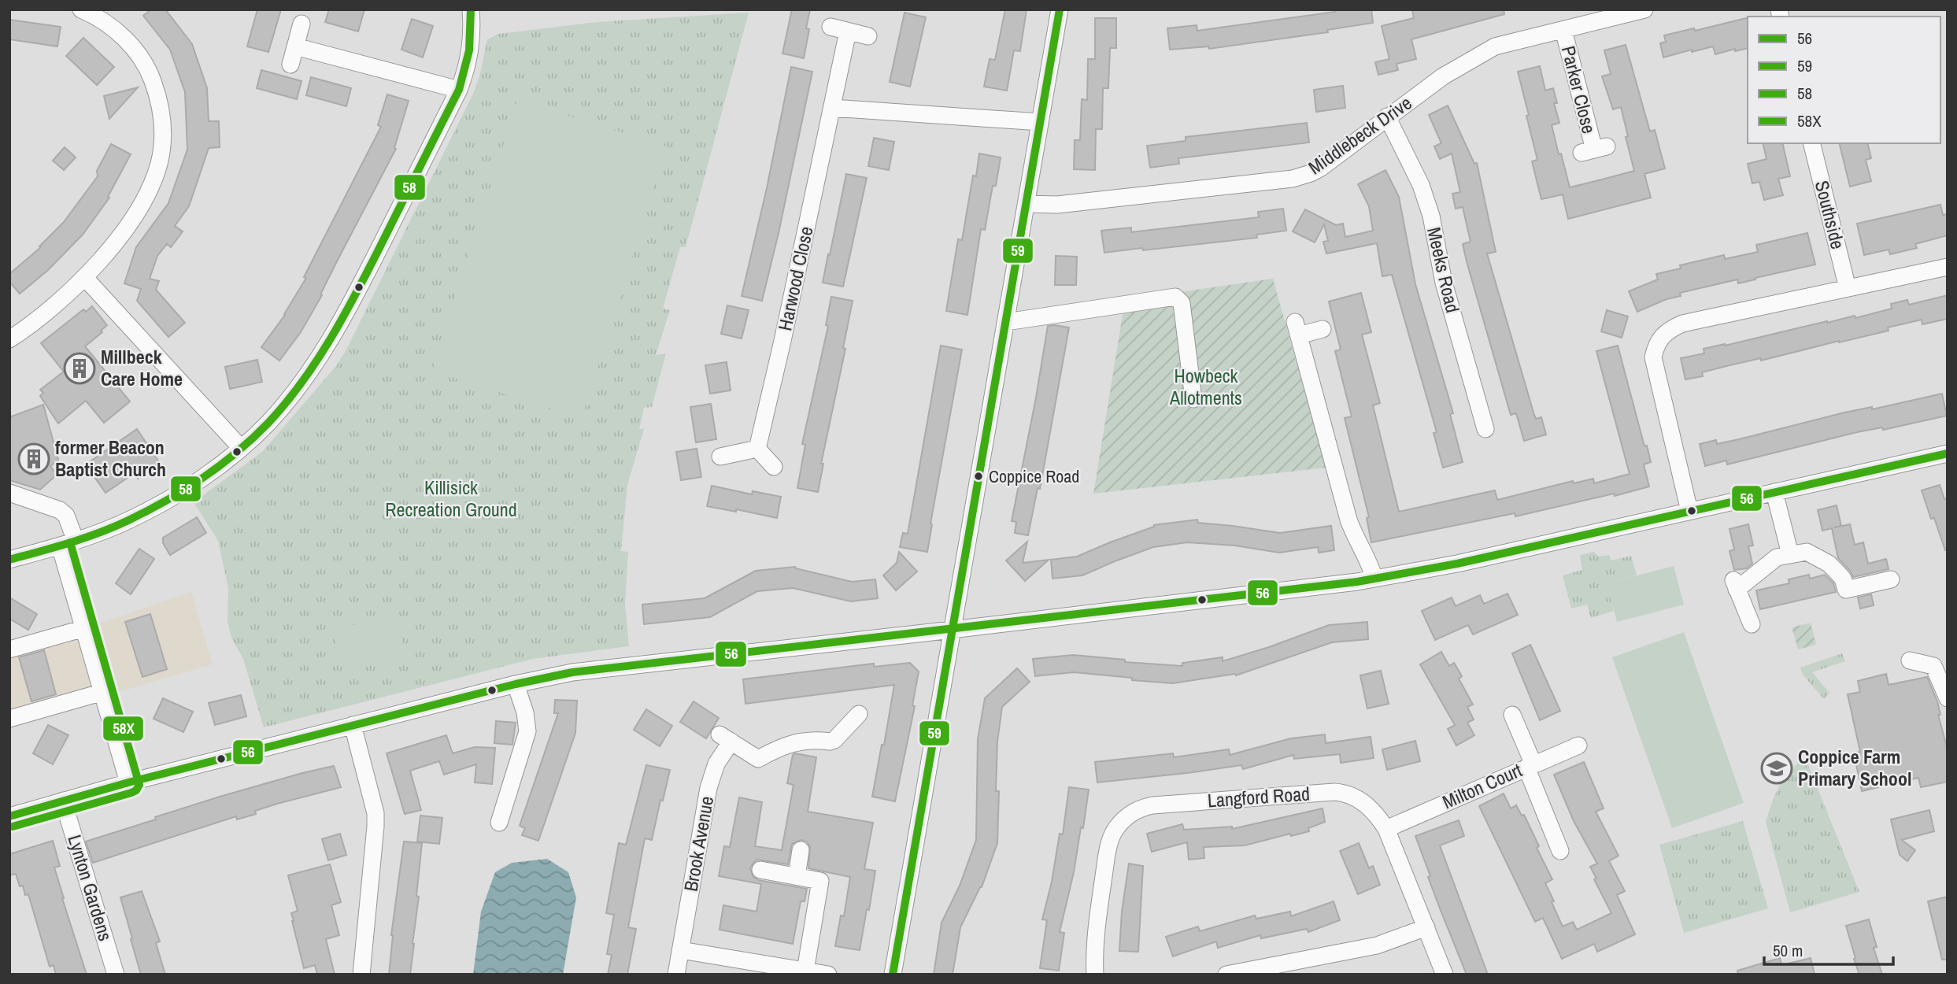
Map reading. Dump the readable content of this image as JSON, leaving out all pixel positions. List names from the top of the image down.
{
  "streets": {
    "street": [
      "Parker Close",
      "Middlebeck Drive",
      "Southside",
      "Meeks Road",
      "Harwood Close",
      "Milton Court",
      "Langford Road",
      "Brook Avenue",
      "Lynton Gardens"
    ]
  },
  "crossings": [
    ["Parker Close", "Middlebeck Drive"],
    ["Middlebeck Drive", "Meeks Road"],
    ["Milton Court", "Langford Road"]
  ],
  "parks": ["Howbeck Allotments", "Killisick Recreation Ground"],
  "places": {
    "building": ["Millbeck Care Home", "former Beacon Baptist Church"],
    "other": ["Coppice Road"],
    "school or university": ["Coppice Farm Primary School"]
  },
  "lines": [
    "transit line 59",
    "transit line 58",
    "transit line 56",
    "transit line 58X"
  ],
  "legend": [
    "56",
    "59",
    "58",
    "58X"
  ],
  "scale_bar": "50 m"
}
